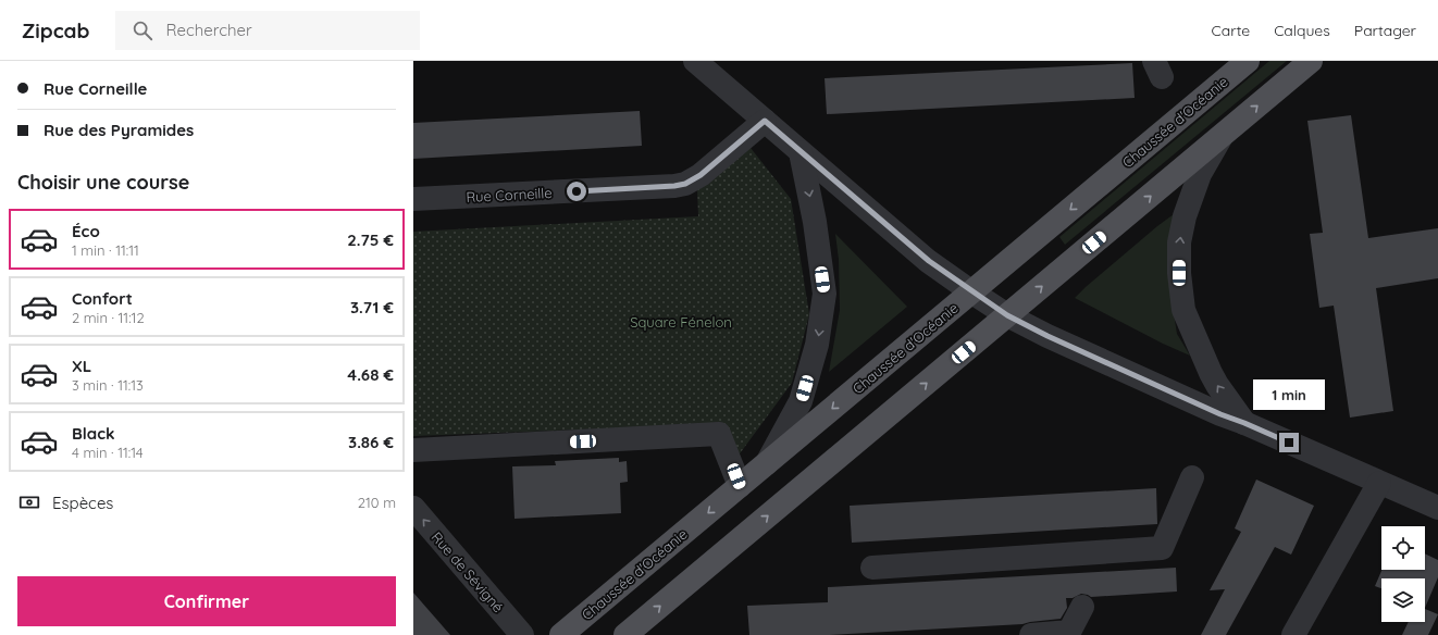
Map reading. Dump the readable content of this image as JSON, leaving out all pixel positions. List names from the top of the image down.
{
  "streets": {
    "main road": ["Chaussée d'Océanie"],
    "street": ["Rue Corneille", "Rue de Sévigné"]
  },
  "one_way": ["Rue de Sévigné"],
  "parks": ["Square Fénelon"],
  "page": {
    "header": "Zipcab",
    "search": "Rechercher",
    "nav": ["Carte", "Calques", "Partager"],
    "banner": ["Rue Corneille", "Rue des Pyramides"],
    "heading": "Choisir une course",
    "list": [
      {
        "name": "Éco",
        "note": "1 min · 11:11",
        "value": "2.75 €"
      },
      {
        "name": "Confort",
        "note": "2 min · 11:12",
        "value": "3.71 €"
      },
      {
        "name": "XL",
        "note": "3 min · 11:13",
        "value": "4.68 €"
      },
      {
        "name": "Black",
        "note": "4 min · 11:14",
        "value": "3.86 €"
      }
    ],
    "bubble": "1 min",
    "pay": ["Espèces", "210 m"],
    "buttons": "Confirmer"
  }
}
